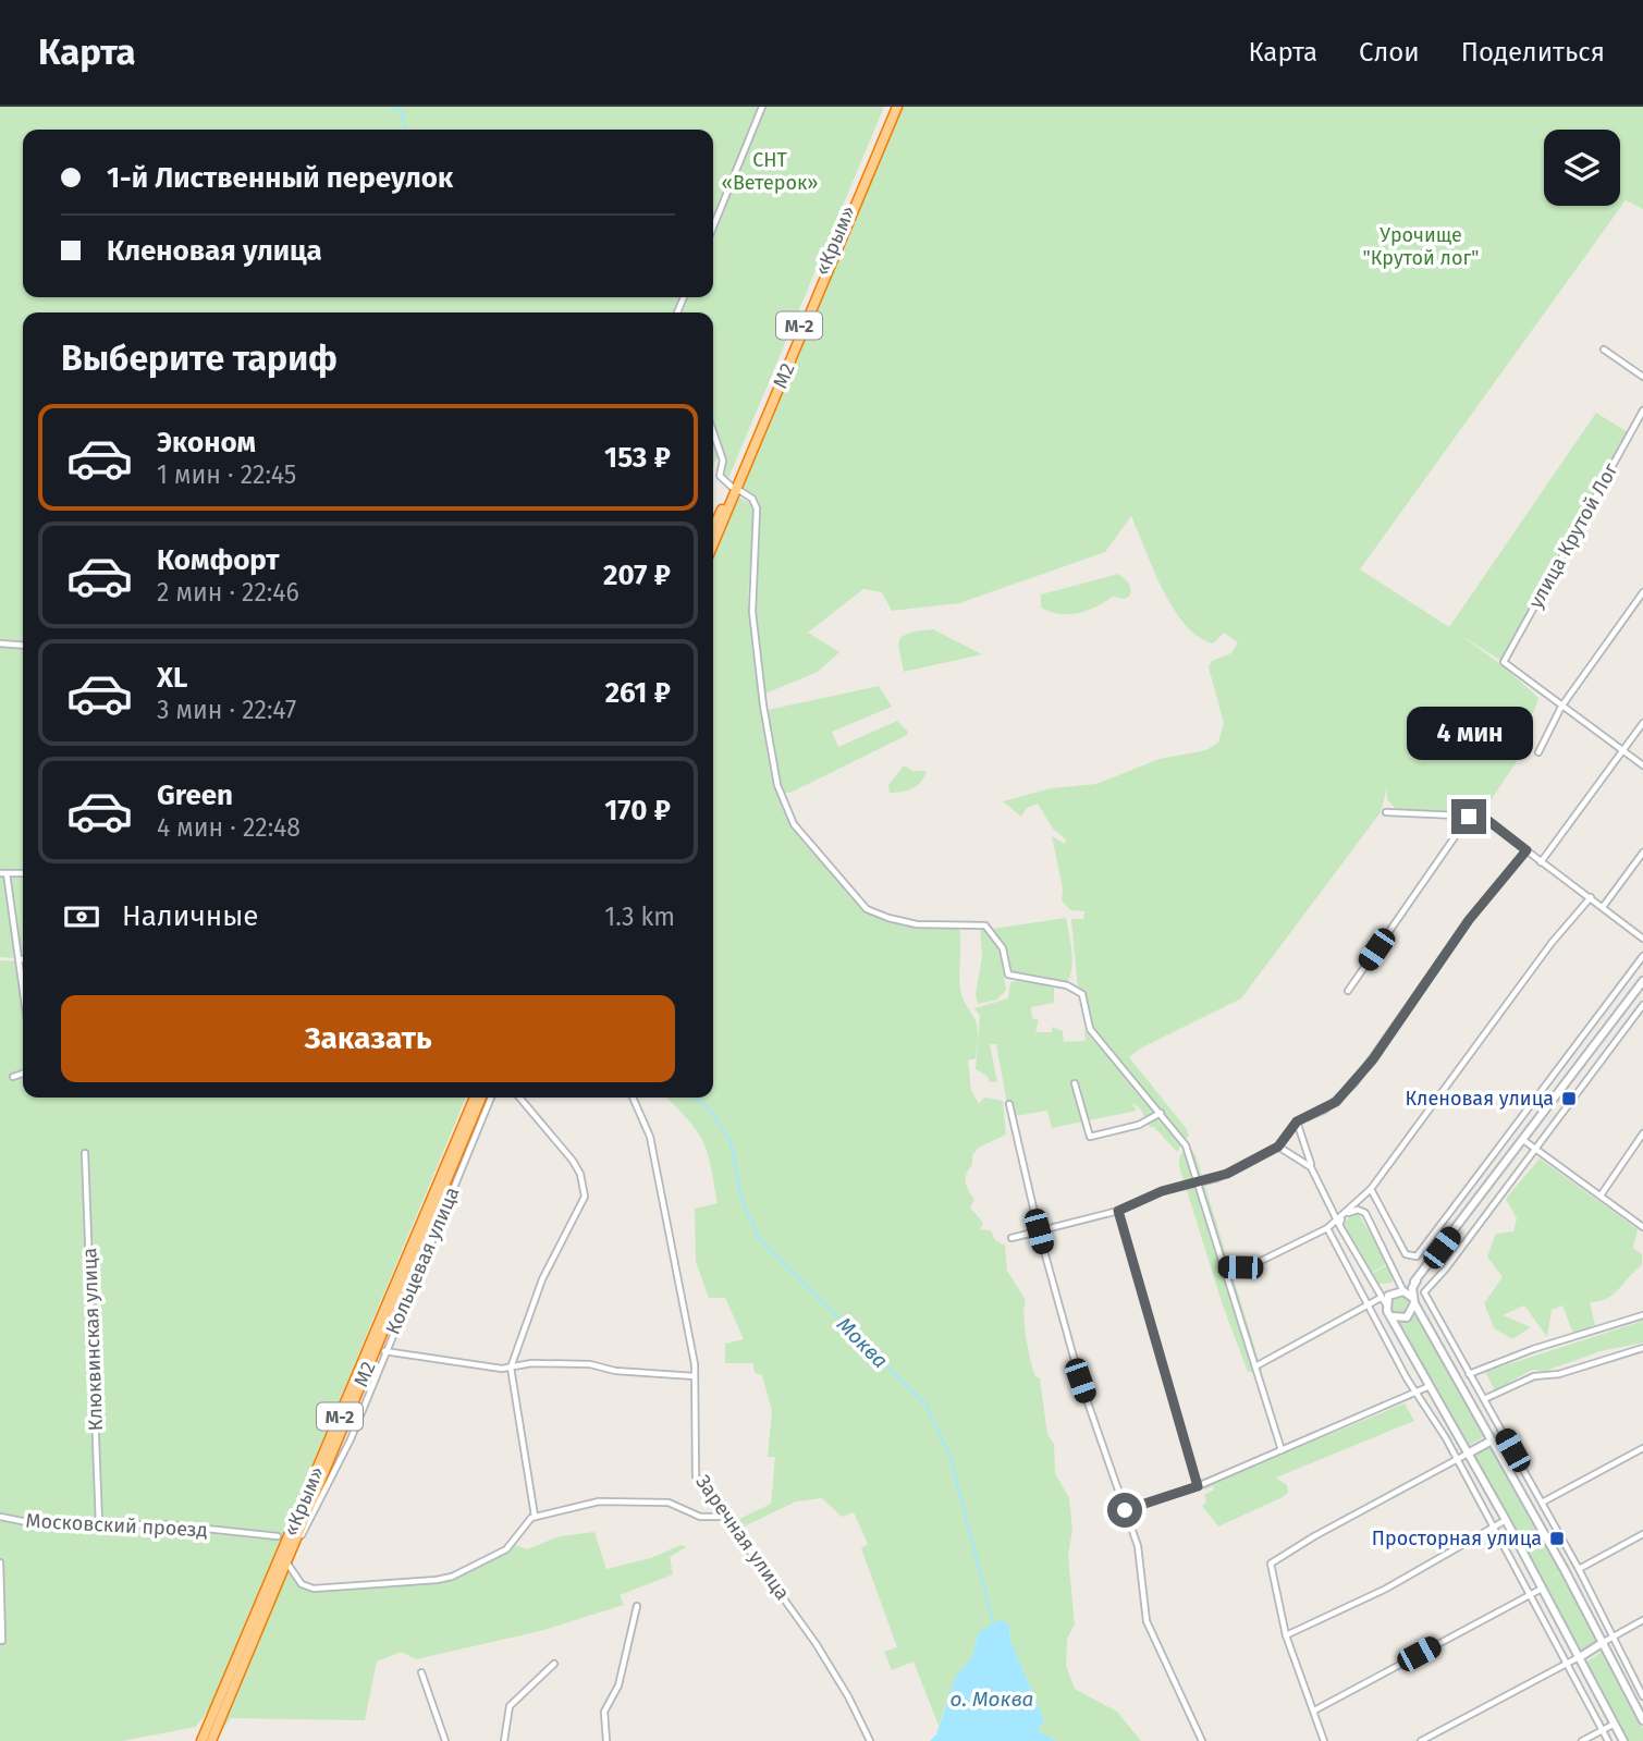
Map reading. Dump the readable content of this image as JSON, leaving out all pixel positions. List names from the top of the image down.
{
  "streets": {
    "highway": ["«Крым»", "М-2", "М2"],
    "street": [
      "улица Крутой Лог",
      "Кольцевая улица",
      "Клюквинская улица",
      "Московский проезд",
      "Заречная улица"
    ]
  },
  "crossings": [
    ["Кольцевая улица", "Заречная улица"],
    ["Клюквинская улица", "Московский проезд"]
  ],
  "water": ["Моква", "о. Моква"],
  "parks": ["СНТ «Ветерок»", "Урочище \"Крутой лог\""],
  "places": {
    "transit": ["Кленовая улица", "Просторная улица"]
  },
  "page": {
    "header": "Карта",
    "nav": ["Карта", "Слои", "Поделиться"],
    "banner": ["1-й Лиственный переулок", "Кленовая улица"],
    "heading": "Выберите тариф",
    "list": [
      {
        "name": "Эконом",
        "note": "1 мин · 22:45",
        "value": "153 ₽"
      },
      {
        "name": "Комфорт",
        "note": "2 мин · 22:46",
        "value": "207 ₽"
      },
      {
        "name": "XL",
        "note": "3 мин · 22:47",
        "value": "261 ₽"
      },
      {
        "name": "Green",
        "note": "4 мин · 22:48",
        "value": "170 ₽"
      }
    ],
    "bubble": "4 мин",
    "pay": ["Наличные", "1.3 km"],
    "buttons": "Заказать"
  }
}
